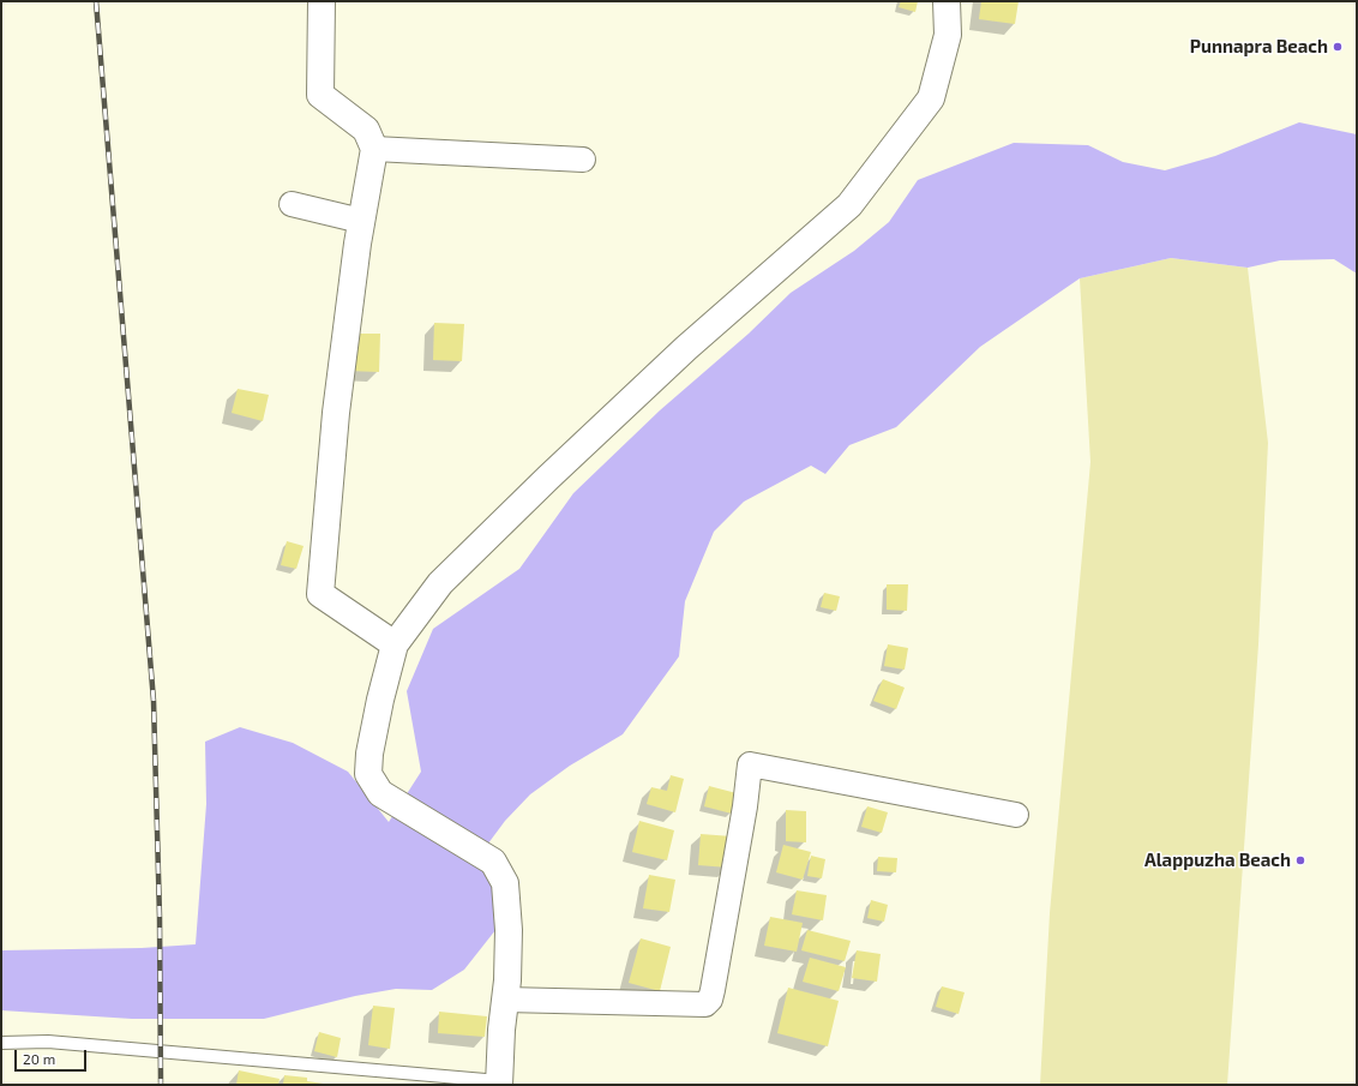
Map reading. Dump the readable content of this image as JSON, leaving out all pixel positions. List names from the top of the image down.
{
  "places": ["Punnapra Beach", "Alappuzha Beach"],
  "scale_bar": "20 m"
}
